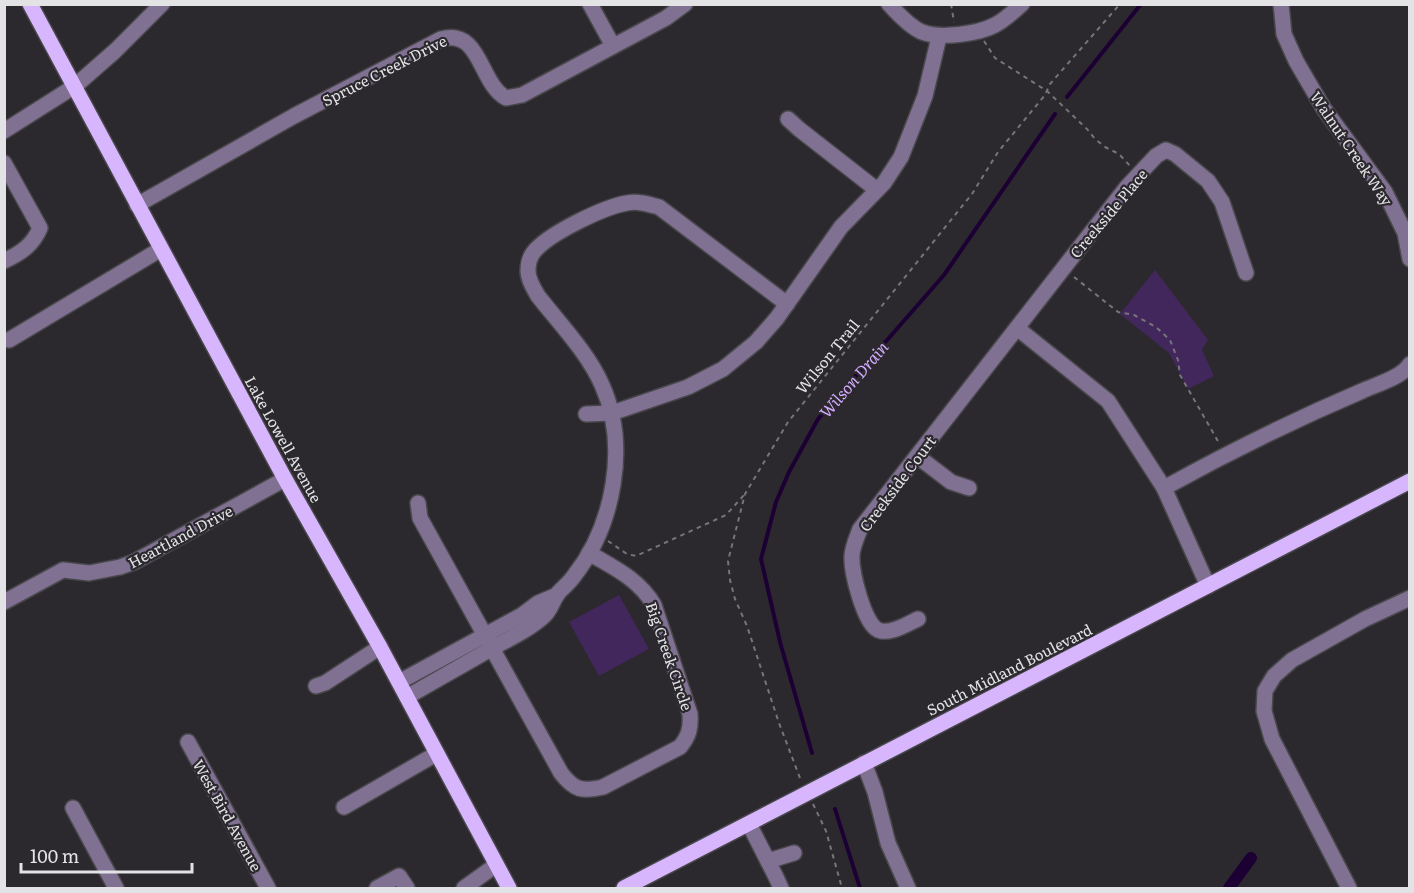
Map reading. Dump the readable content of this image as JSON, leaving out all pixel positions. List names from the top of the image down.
{
  "streets": {
    "main road": ["Lake Lowell Avenue", "South Midland Boulevard"],
    "street": [
      "Spruce Creek Drive",
      "Walnut Creek Way",
      "Creekside Place",
      "Creekside Court",
      "Heartland Drive",
      "Big Creek Circle",
      "West Bird Avenue"
    ],
    "path": ["Wilson Trail"]
  },
  "crossings": [
    ["Spruce Creek Drive", "Lake Lowell Avenue"],
    ["Creekside Place", "Creekside Court"],
    ["Lake Lowell Avenue", "Heartland Drive"]
  ],
  "water": ["Wilson Drain"],
  "scale_bar": "100 m"
}
